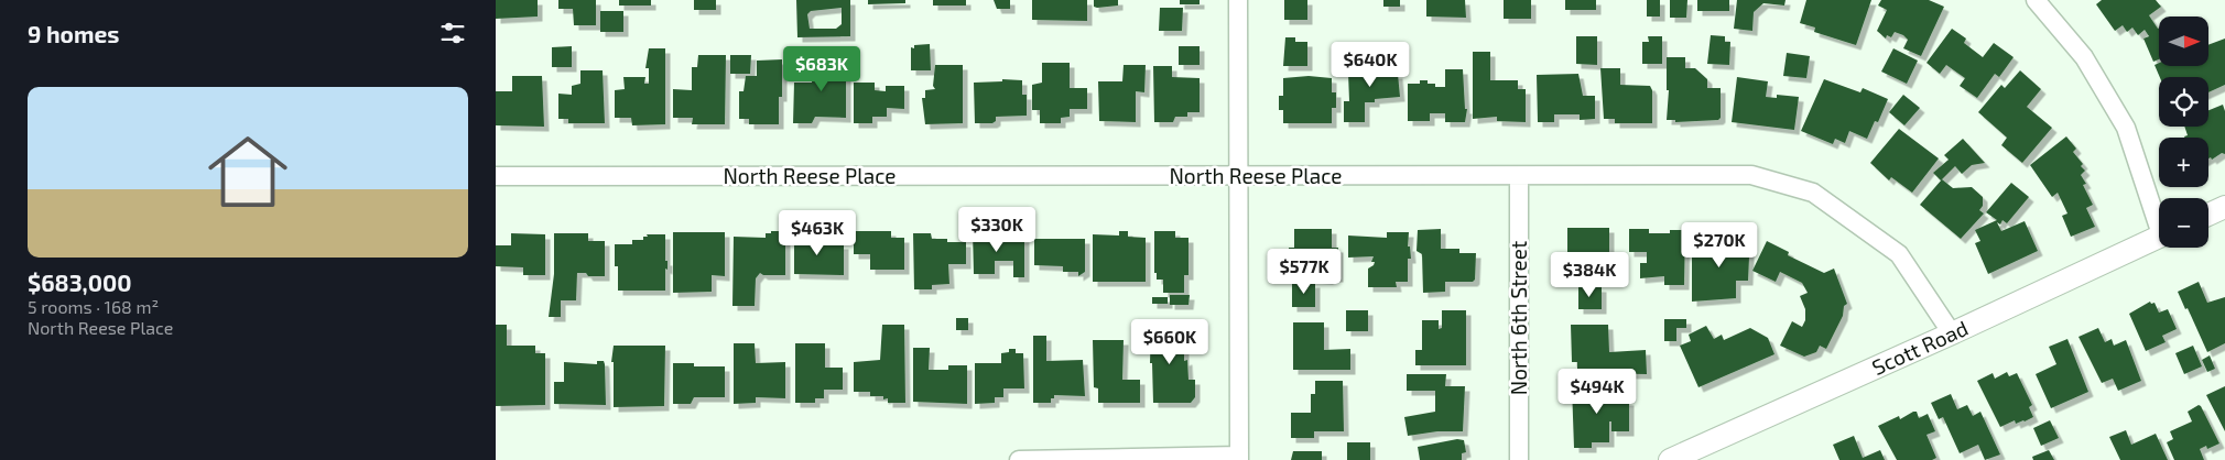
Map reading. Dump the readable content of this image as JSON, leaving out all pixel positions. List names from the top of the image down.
{
  "streets": {
    "street": ["North Reese Place", "North 6th Street", "Scott Road"]
  },
  "crossings": [
    ["North Reese Place", "North 6th Street"],
    ["North Reese Place", "Scott Road"]
  ],
  "north": "right",
  "page": {
    "heading": "9 homes",
    "map_buttons": ["+", "−"],
    "price": [
      "$640K",
      "$683K",
      "$330K",
      "$463K",
      "$270K",
      "$577K",
      "$384K",
      "$660K",
      "$494K"
    ],
    "list": [
      {
        "name": "$683,000",
        "note": "5 rooms · 168 m² · North Reese Place"
      }
    ]
  }
}
